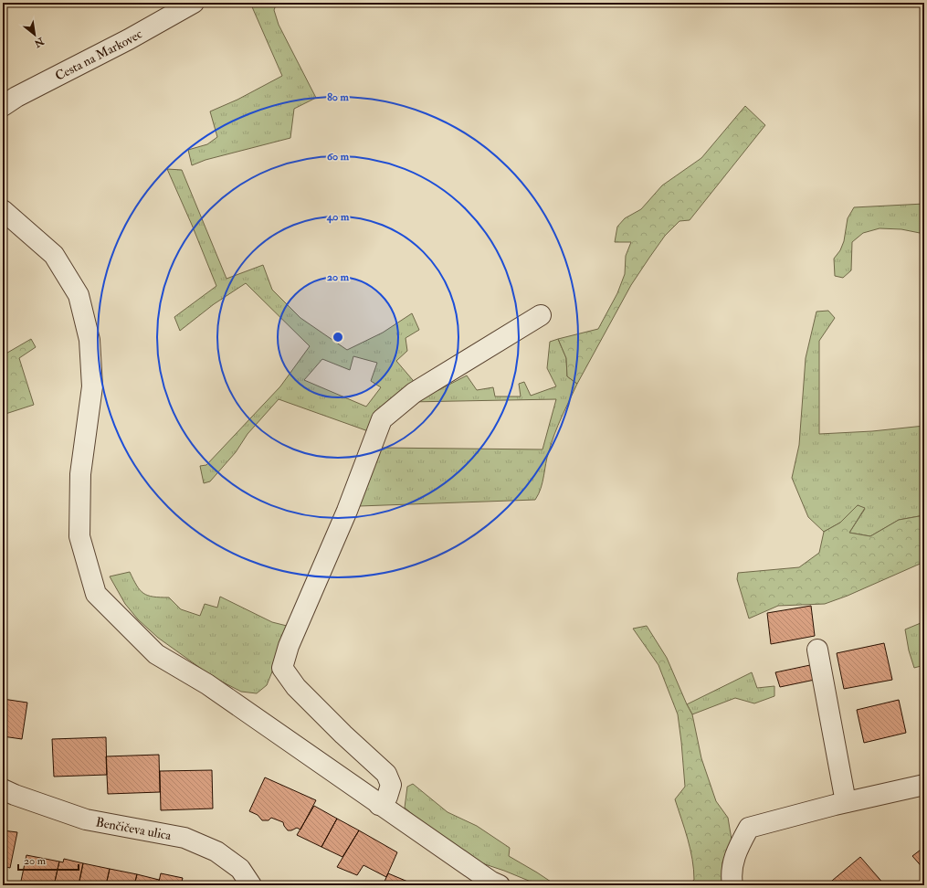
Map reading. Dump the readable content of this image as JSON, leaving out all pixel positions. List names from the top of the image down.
{
  "streets": {
    "street": ["Cesta na Markovec", "Benčičeva ulica"]
  },
  "scale_bar": "20 m",
  "north": "bottom right",
  "rings": [
    "80 m",
    "60 m",
    "40 m",
    "20 m"
  ]
}
